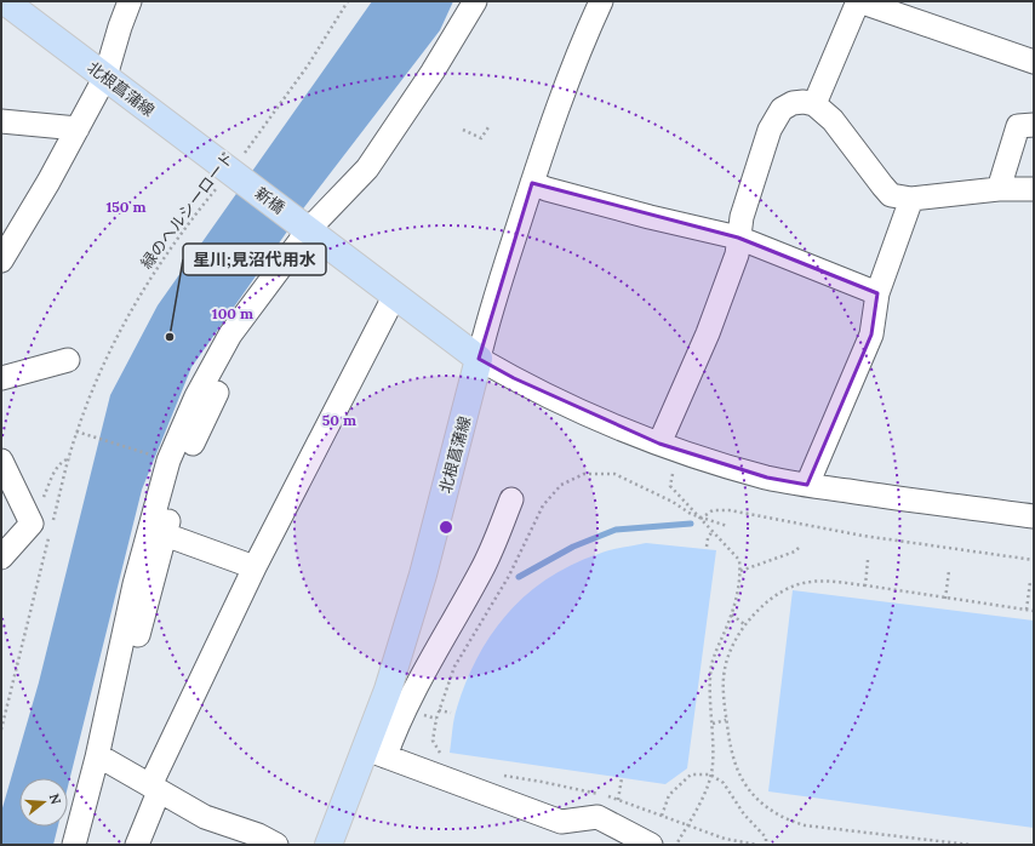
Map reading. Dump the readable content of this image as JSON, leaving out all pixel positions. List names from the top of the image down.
{
  "streets": {
    "main road": ["北根菖蒲線", "新橋"],
    "path": ["緑のヘルシーロード"]
  },
  "crossings": [
    ["北根菖蒲線", "新橋"],
    ["北根菖蒲線", "緑のヘルシーロード"],
    ["新橋", "緑のヘルシーロード"]
  ],
  "places": ["星川;見沼代用水"],
  "north": "right",
  "rings": ["150 m", "100 m", "50 m"]
}
